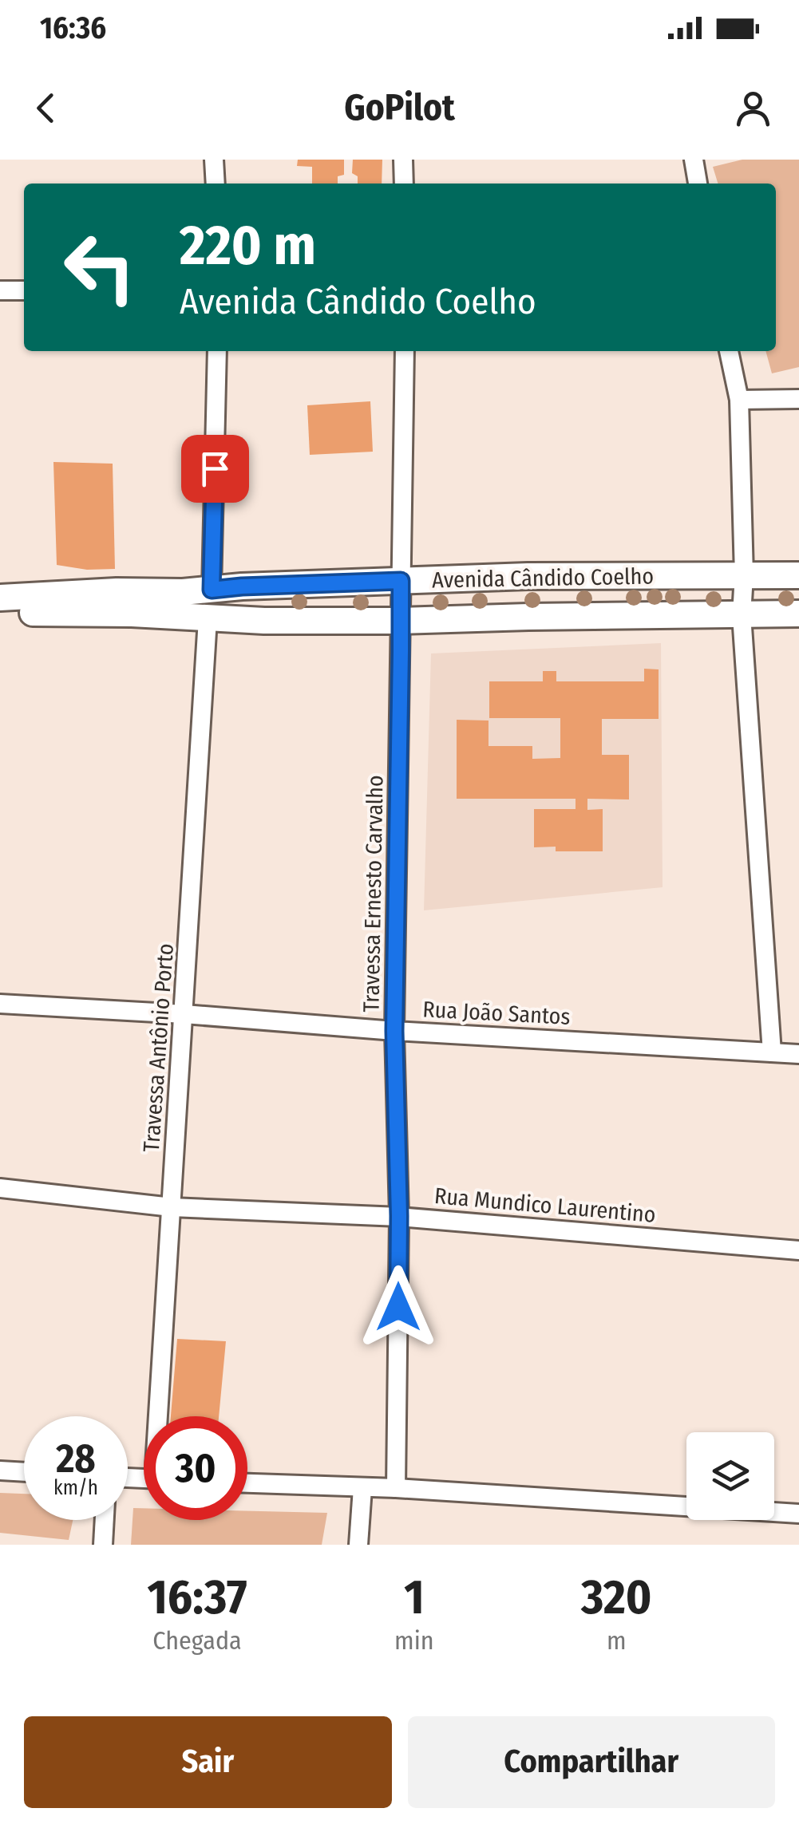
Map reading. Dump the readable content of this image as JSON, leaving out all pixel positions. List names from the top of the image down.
{
  "streets": {
    "main road": ["Avenida Cândido Coelho"],
    "street": [
      "Travessa Ernesto Carvalho",
      "Rua João Santos",
      "Travessa Antônio Porto",
      "Rua Mundico Laurentino"
    ]
  },
  "crossings": [
    ["Avenida Cândido Coelho", "Travessa Ernesto Carvalho"],
    ["Avenida Cândido Coelho", "Travessa Antônio Porto"],
    ["Travessa Ernesto Carvalho", "Rua João Santos"],
    ["Travessa Ernesto Carvalho", "Rua Mundico Laurentino"],
    ["Rua João Santos", "Travessa Antônio Porto"],
    ["Travessa Antônio Porto", "Rua Mundico Laurentino"]
  ],
  "page": {
    "status": "16:36",
    "header": "GoPilot",
    "turn": ["220 m", "Avenida Cândido Coelho"],
    "speed": "28 km/h",
    "limit": "30",
    "eta": [
      "16:37",
      "Chegada",
      "1",
      "min",
      "320",
      "m"
    ],
    "buttons": ["Sair", "Compartilhar"]
  }
}
